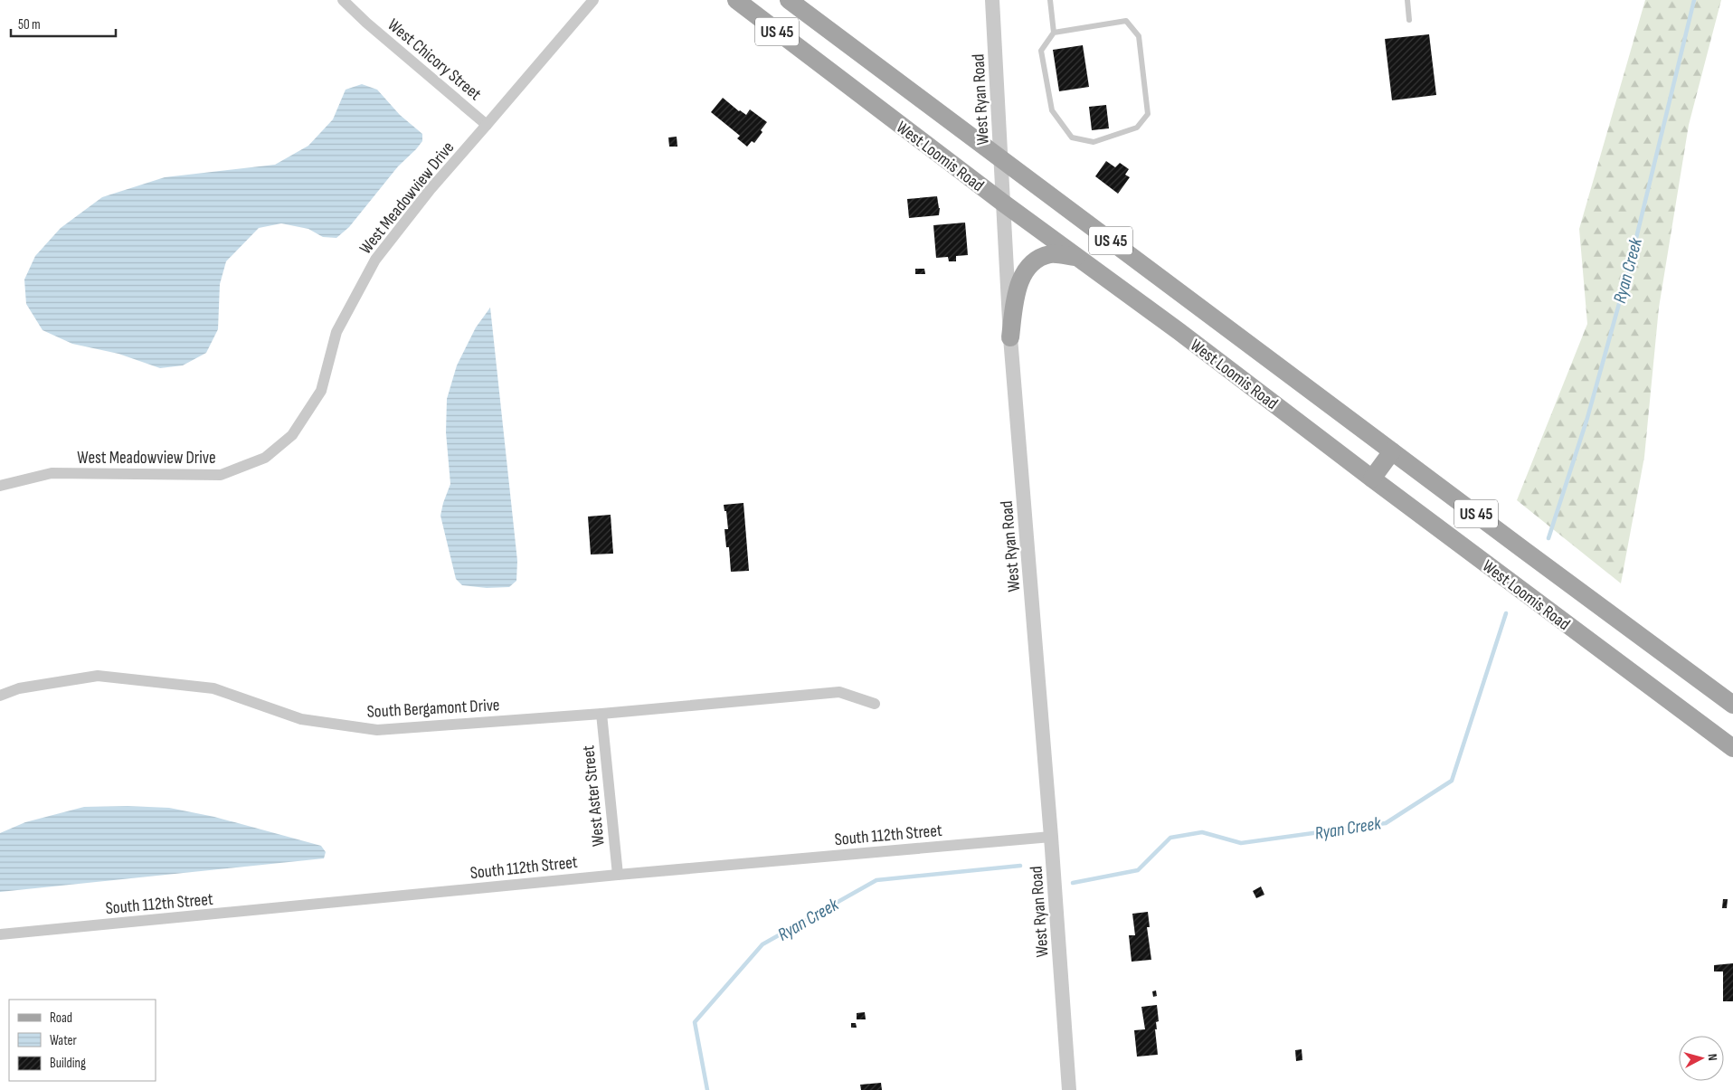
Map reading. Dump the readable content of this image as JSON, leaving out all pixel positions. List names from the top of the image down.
{
  "streets": {
    "main road": ["US 45", "West Loomis Road"],
    "street": [
      "West Chicory Street",
      "West Ryan Road",
      "West Meadowview Drive",
      "South Bergamont Drive",
      "West Aster Street",
      "South 112th Street"
    ]
  },
  "crossings": [
    ["West Chicory Street", "West Meadowview Drive"],
    ["West Ryan Road", "West Loomis Road"],
    ["West Ryan Road", "South 112th Street"],
    ["South Bergamont Drive", "West Aster Street"],
    ["West Aster Street", "South 112th Street"]
  ],
  "water": ["Ryan Creek"],
  "legend": ["Road", "Water", "Building"],
  "scale_bar": "50 m",
  "north": "right"
}
